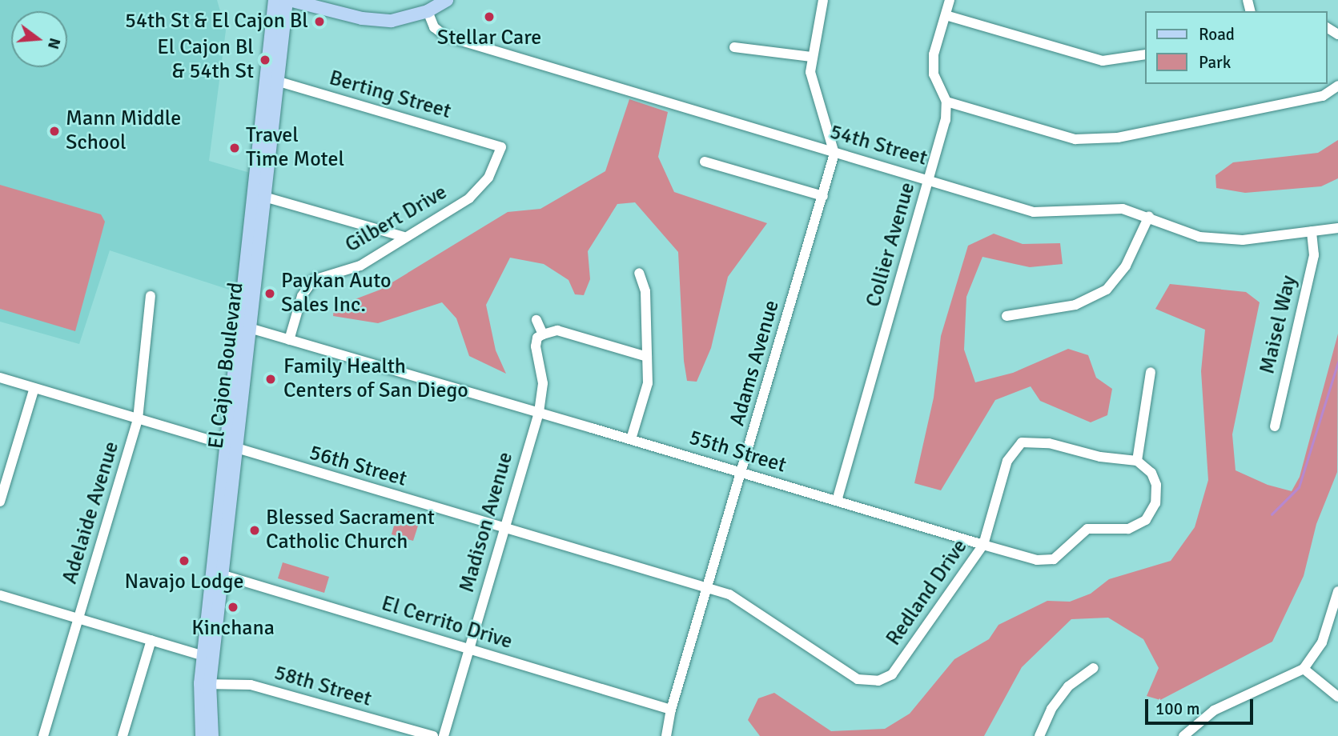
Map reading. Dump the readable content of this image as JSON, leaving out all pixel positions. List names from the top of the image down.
{
  "streets": {
    "main road": ["El Cajon Boulevard"],
    "street": [
      "Berting Street",
      "54th Street",
      "Gilbert Drive",
      "Collier Avenue",
      "Maisel Way",
      "Adams Avenue",
      "55th Street",
      "56th Street",
      "Adelaide Avenue",
      "Madison Avenue",
      "Redland Drive",
      "El Cerrito Drive",
      "58th Street"
    ]
  },
  "crossings": [
    ["Berting Street", "Gilbert Drive"],
    ["Berting Street", "El Cajon Boulevard"],
    ["54th Street", "Collier Avenue"],
    ["54th Street", "Maisel Way"],
    ["54th Street", "Adams Avenue"],
    ["Gilbert Drive", "55th Street"],
    ["Collier Avenue", "55th Street"],
    ["Adams Avenue", "55th Street"],
    ["Adams Avenue", "56th Street"],
    ["Adams Avenue", "Redland Drive"],
    ["Adams Avenue", "El Cerrito Drive"],
    ["El Cajon Boulevard", "55th Street"],
    ["El Cajon Boulevard", "56th Street"],
    ["El Cajon Boulevard", "El Cerrito Drive"],
    ["El Cajon Boulevard", "58th Street"],
    ["55th Street", "Madison Avenue"],
    ["55th Street", "Redland Drive"],
    ["56th Street", "Adelaide Avenue"],
    ["56th Street", "Madison Avenue"],
    ["56th Street", "Redland Drive"],
    ["Madison Avenue", "El Cerrito Drive"]
  ],
  "places": [
    "Stellar Care",
    "54th St & El Cajon Bl",
    "El Cajon Bl & 54th St",
    "Mann Middle School",
    "Travel Time Motel",
    "Paykan Auto Sales Inc.",
    "Family Health Centers of San Diego",
    "Blessed Sacrament Catholic Church",
    "Navajo Lodge",
    "Kinchana"
  ],
  "legend": ["Road", "Park"],
  "scale_bar": "100 m",
  "north": "right"
}
